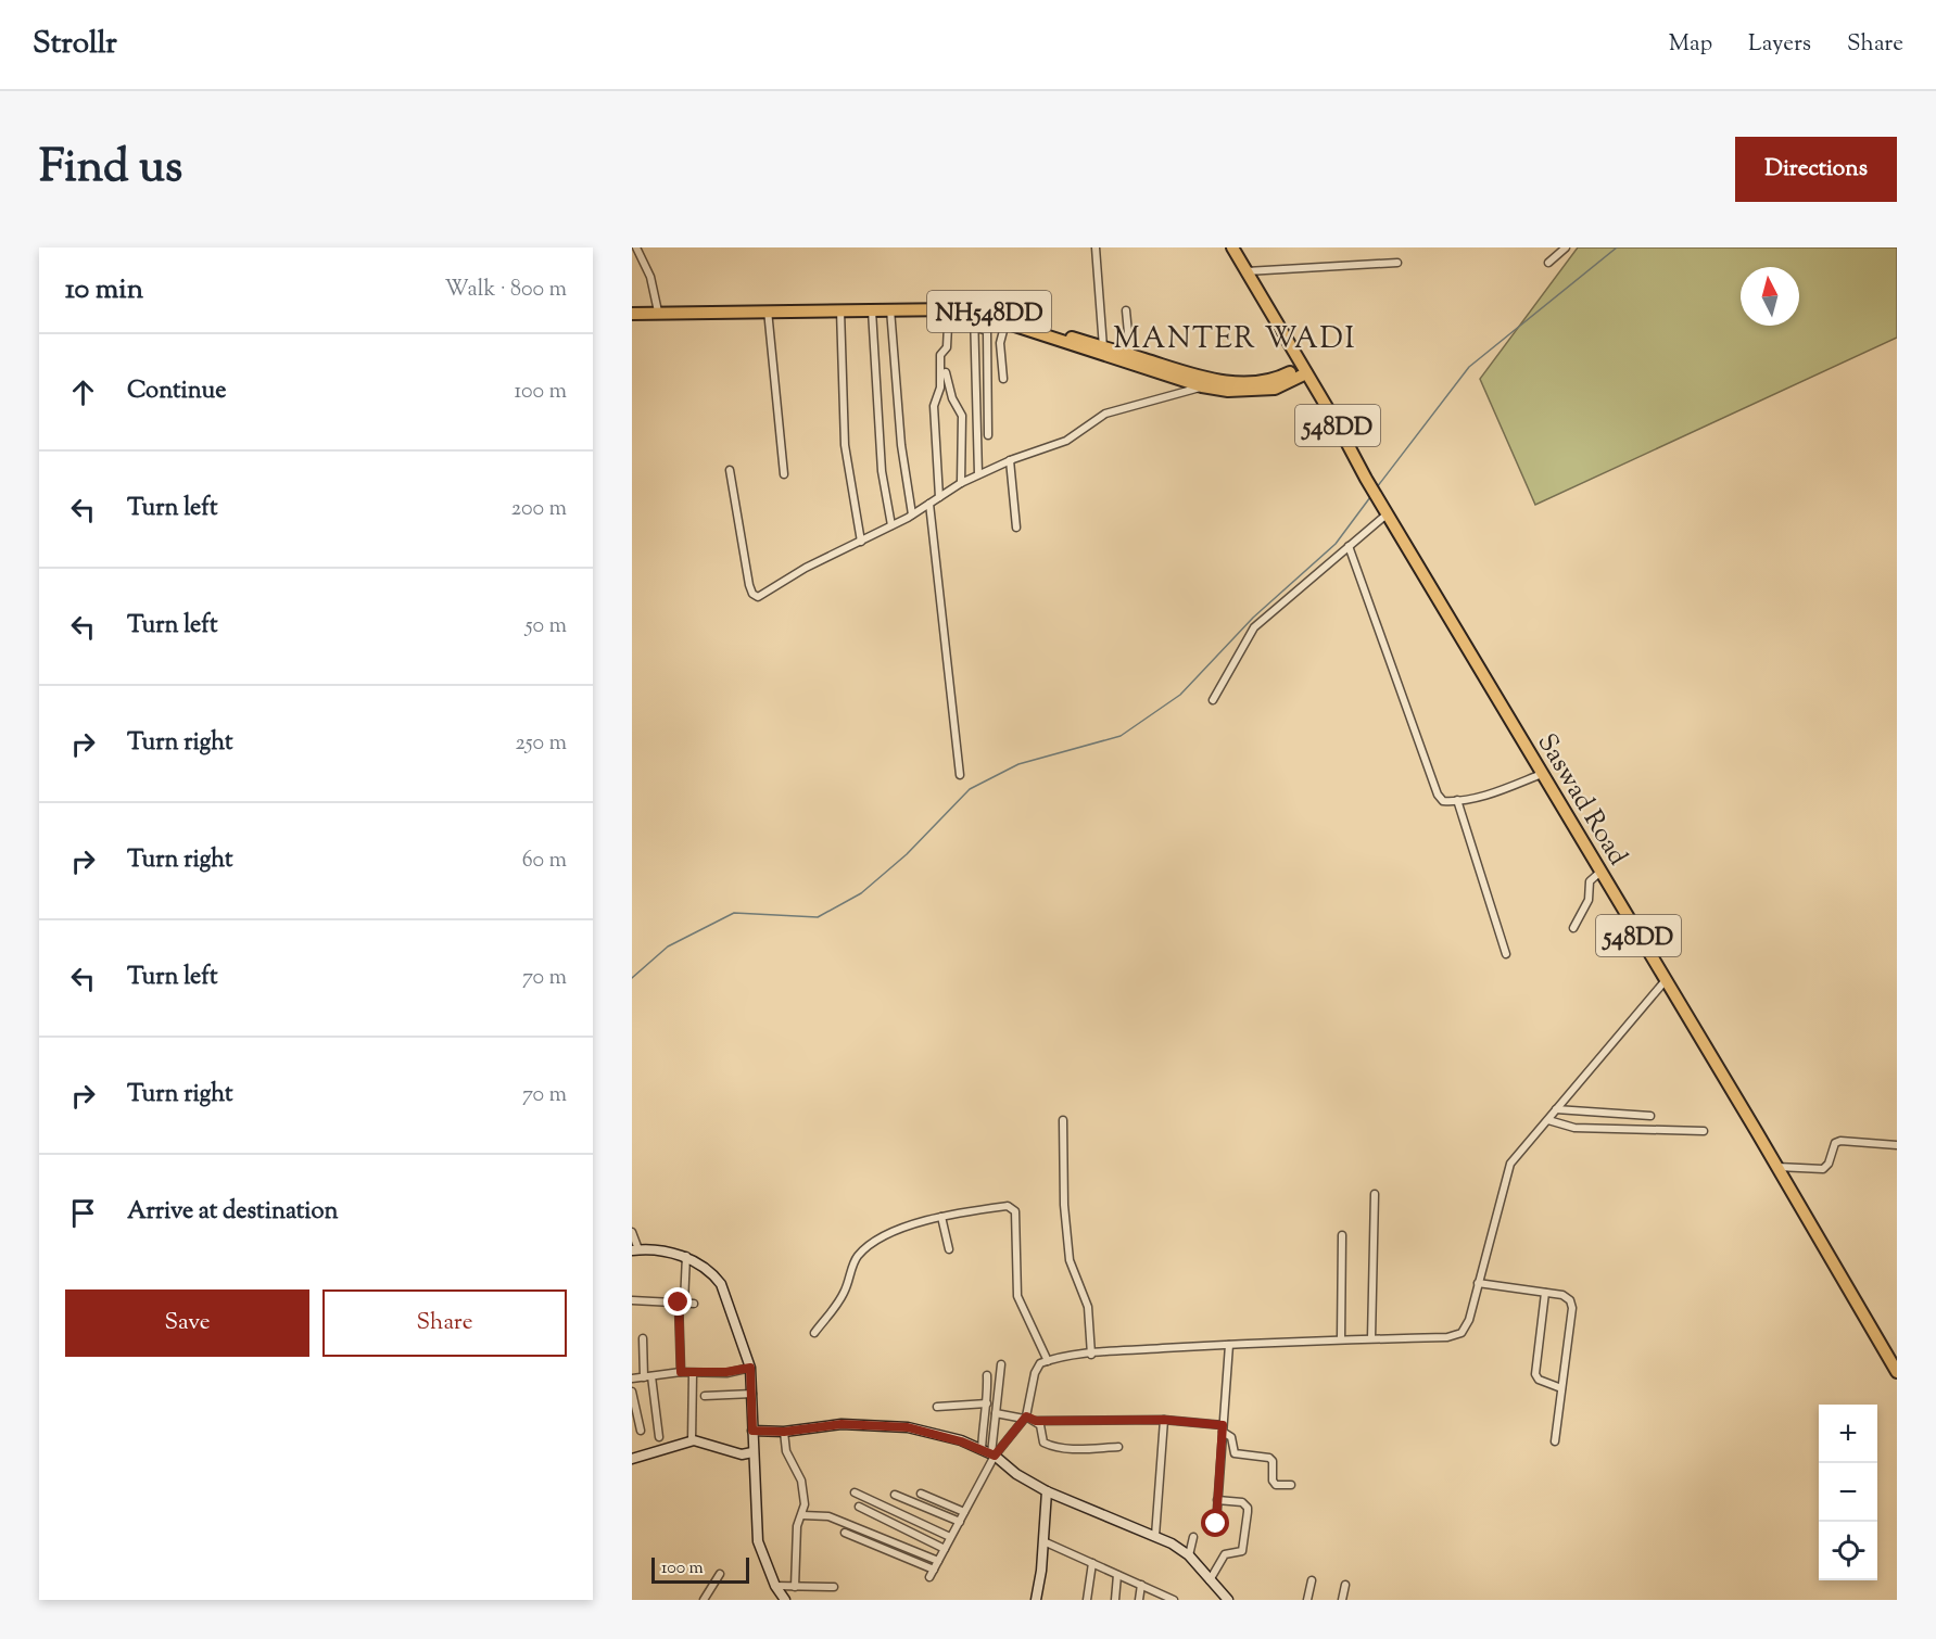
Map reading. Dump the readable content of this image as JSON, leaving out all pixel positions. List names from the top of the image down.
{
  "streets": {
    "highway": ["NH548DD", "548DD", "Saswad Road"]
  },
  "crossings": [
    ["NH548DD", "Saswad Road"]
  ],
  "districts": ["MANTER WADI"],
  "scale_bar": "100 m",
  "north": "top",
  "page": {
    "header": "Strollr",
    "nav": ["Map", "Layers", "Share"],
    "title": "Find us",
    "buttons": [
      "Directions",
      ["Save", "Share"]
    ],
    "heading": ["10 min", "Walk · 800 m"],
    "list": [
      ["Continue", "100 m"],
      ["Turn left", "200 m"],
      ["Turn left", "50 m"],
      ["Turn right", "250 m"],
      ["Turn right", "60 m"],
      ["Turn left", "70 m"],
      ["Turn right", "70 m"],
      "Arrive at destination"
    ],
    "map_buttons": ["+", "−"],
    "scale": "100 m"
  }
}
